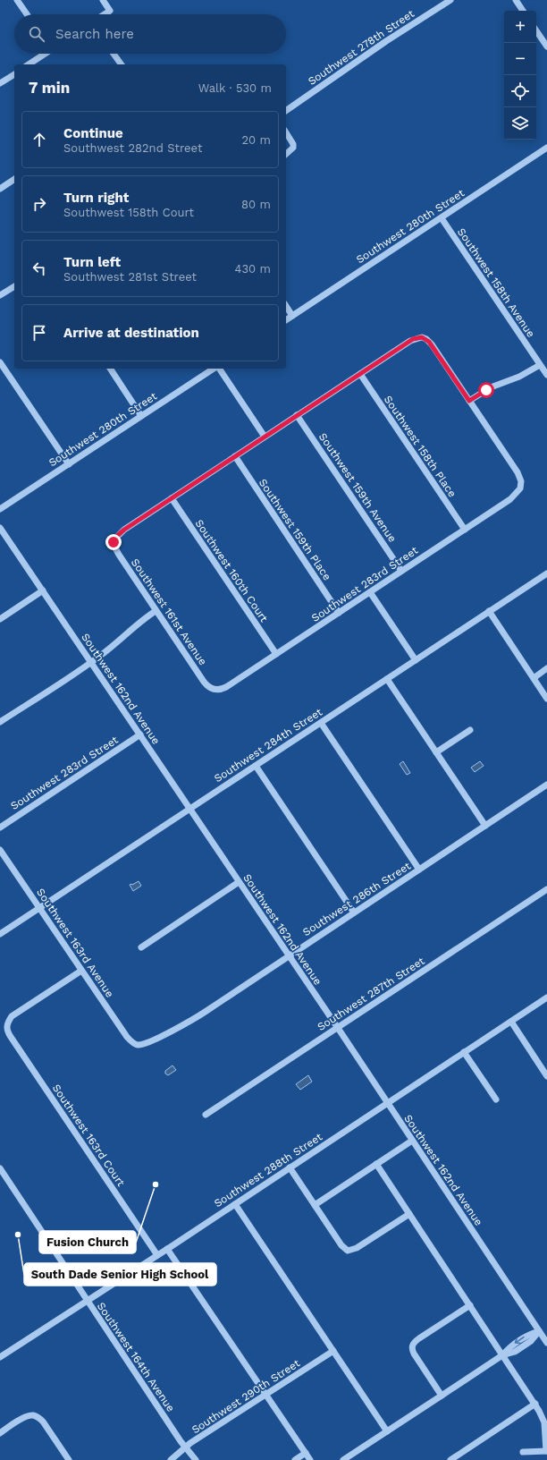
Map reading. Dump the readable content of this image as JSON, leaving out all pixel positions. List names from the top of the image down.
{
  "streets": {
    "street": [
      "Southwest 278th Street",
      "Southwest 280th Street",
      "Southwest 158th Avenue",
      "Southwest 158th Place",
      "Southwest 159th Avenue",
      "Southwest 159th Place",
      "Southwest 160th Court",
      "Southwest 283rd Street",
      "Southwest 161st Avenue",
      "Southwest 162nd Avenue",
      "Southwest 284th Street",
      "Southwest 286th Street",
      "Southwest 163rd Avenue",
      "Southwest 287th Street",
      "Southwest 163rd Court",
      "Southwest 288th Street",
      "Southwest 164th Avenue",
      "Southwest 290th Street"
    ]
  },
  "crossings": [
    ["Southwest 280th Street", "Southwest 158th Avenue"],
    ["Southwest 158th Place", "Southwest 283rd Street"],
    ["Southwest 159th Avenue", "Southwest 283rd Street"],
    ["Southwest 159th Place", "Southwest 283rd Street"],
    ["Southwest 160th Court", "Southwest 283rd Street"],
    ["Southwest 160th Court", "Southwest 161st Avenue"],
    ["Southwest 283rd Street", "Southwest 161st Avenue"],
    ["Southwest 283rd Street", "Southwest 162nd Avenue"],
    ["Southwest 162nd Avenue", "Southwest 284th Street"],
    ["Southwest 162nd Avenue", "Southwest 286th Street"],
    ["Southwest 162nd Avenue", "Southwest 287th Street"],
    ["Southwest 162nd Avenue", "Southwest 288th Street"],
    ["Southwest 284th Street", "Southwest 163rd Avenue"],
    ["Southwest 286th Street", "Southwest 163rd Avenue"],
    ["Southwest 163rd Avenue", "Southwest 163rd Court"],
    ["Southwest 163rd Court", "Southwest 288th Street"],
    ["Southwest 288th Street", "Southwest 164th Avenue"],
    ["Southwest 164th Avenue", "Southwest 290th Street"]
  ],
  "places": ["Fusion Church", "South Dade Senior High School"],
  "page": {
    "map_buttons": ["+", "−"],
    "search": "Search here",
    "heading": ["7 min", "Walk · 530 m"],
    "list": [
      ["Continue", "Southwest 282nd Street", "20 m"],
      ["Turn right", "Southwest 158th Court", "80 m"],
      ["Turn left", "Southwest 281st Street", "430 m"],
      "Arrive at destination"
    ]
  }
}
